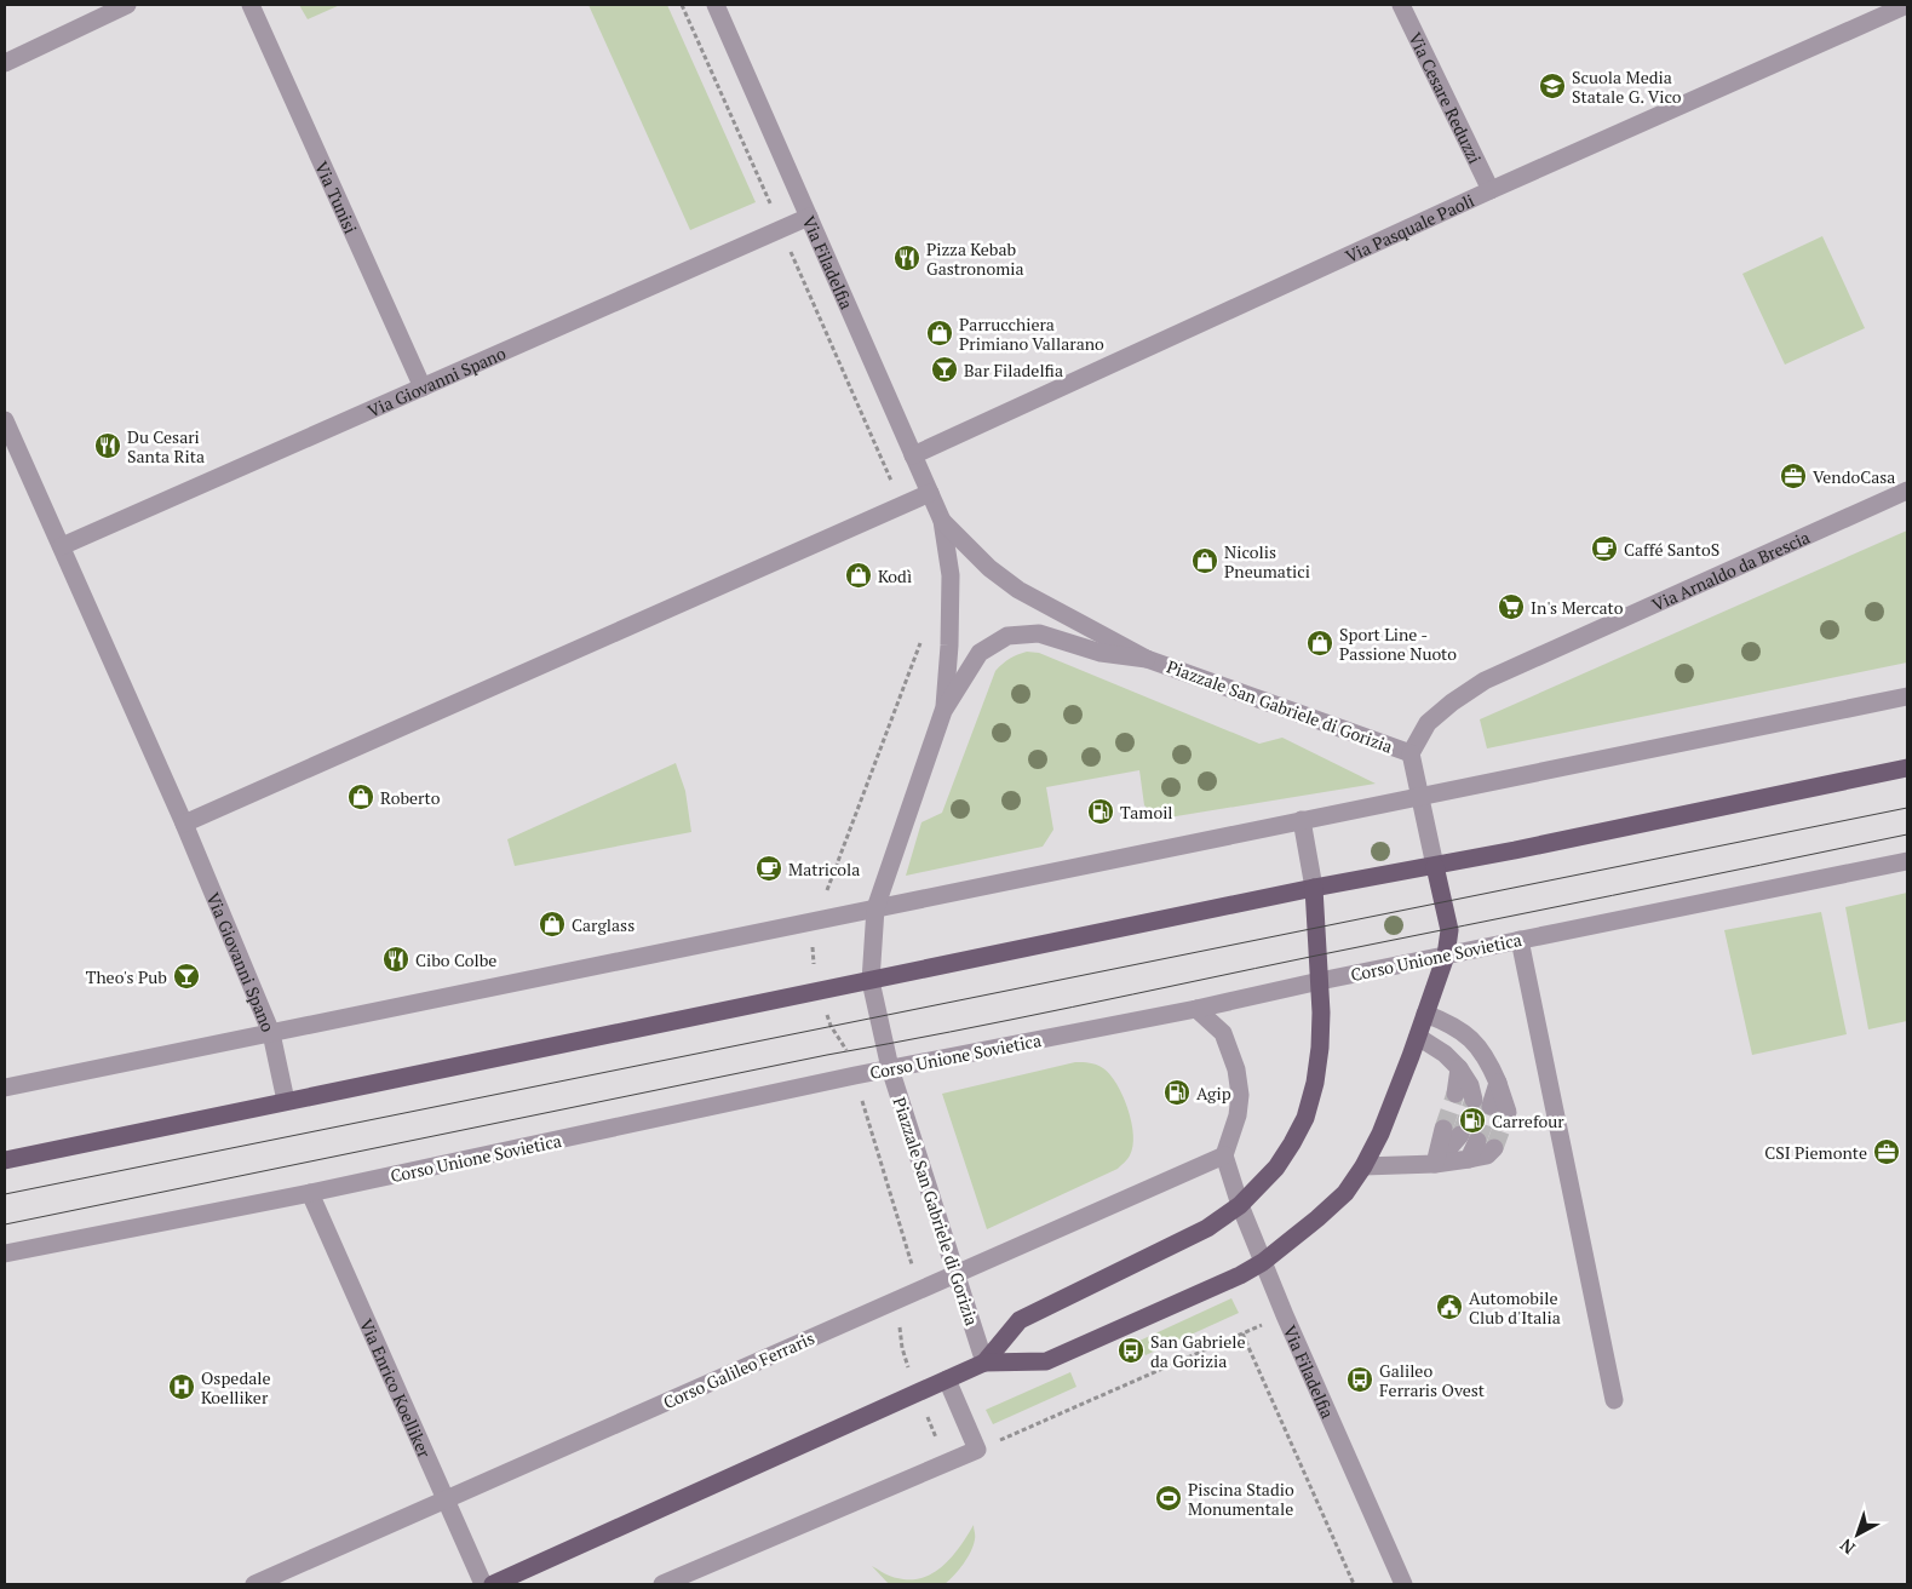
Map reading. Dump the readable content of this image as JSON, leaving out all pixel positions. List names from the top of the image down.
{
  "streets": {
    "main road": ["Piazzale San Gabriele di Gorizia"],
    "street": [
      "Via Cesare Reduzzi",
      "Via Tunisi",
      "Via Pasquale Paoli",
      "Via Filadelfia",
      "Via Giovanni Spano",
      "Via Arnaldo da Brescia",
      "Corso Unione Sovietica",
      "Corso Galileo Ferraris",
      "Via Enrico Koelliker"
    ]
  },
  "crossings": [
    ["Via Cesare Reduzzi", "Via Pasquale Paoli"],
    ["Via Tunisi", "Via Giovanni Spano"],
    ["Via Pasquale Paoli", "Via Filadelfia"],
    ["Via Filadelfia", "Via Giovanni Spano"],
    ["Via Filadelfia", "Piazzale San Gabriele di Gorizia"],
    ["Via Filadelfia", "Corso Galileo Ferraris"],
    ["Via Arnaldo da Brescia", "Piazzale San Gabriele di Gorizia"],
    ["Piazzale San Gabriele di Gorizia", "Corso Unione Sovietica"],
    ["Piazzale San Gabriele di Gorizia", "Corso Galileo Ferraris"],
    ["Corso Unione Sovietica", "Via Enrico Koelliker"],
    ["Corso Galileo Ferraris", "Via Enrico Koelliker"]
  ],
  "places": {
    "school or university": ["Scuola Media Statale G. Vico"],
    "restaurant": ["Pizza Kebab Gastronomia", "Du Cesari Santa Rita", "Cibo Colbe"],
    "shop": [
      "Parrucchiera Primiano Vallarano",
      "Nicolis Pneumatici",
      "Kodì",
      "Sport Line - Passione Nuoto",
      "Roberto",
      "Carglass"
    ],
    "bar": ["Bar Filadelfia", "Theo's Pub"],
    "office": ["VendoCasa", "CSI Piemonte"],
    "cafe": ["Caffé SantoS", "Matricola"],
    "supermarket": ["In's Mercato"],
    "fuel station": ["Tamoil", "Agip", "Carrefour"],
    "public building": ["Automobile Club d'Italia"],
    "bus stop": ["San Gabriele da Gorizia", "Galileo Ferraris Ovest"],
    "hospital": ["Ospedale Koelliker"],
    "sports": ["Piscina Stadio Monumentale"]
  },
  "north": "bottom left"
}
